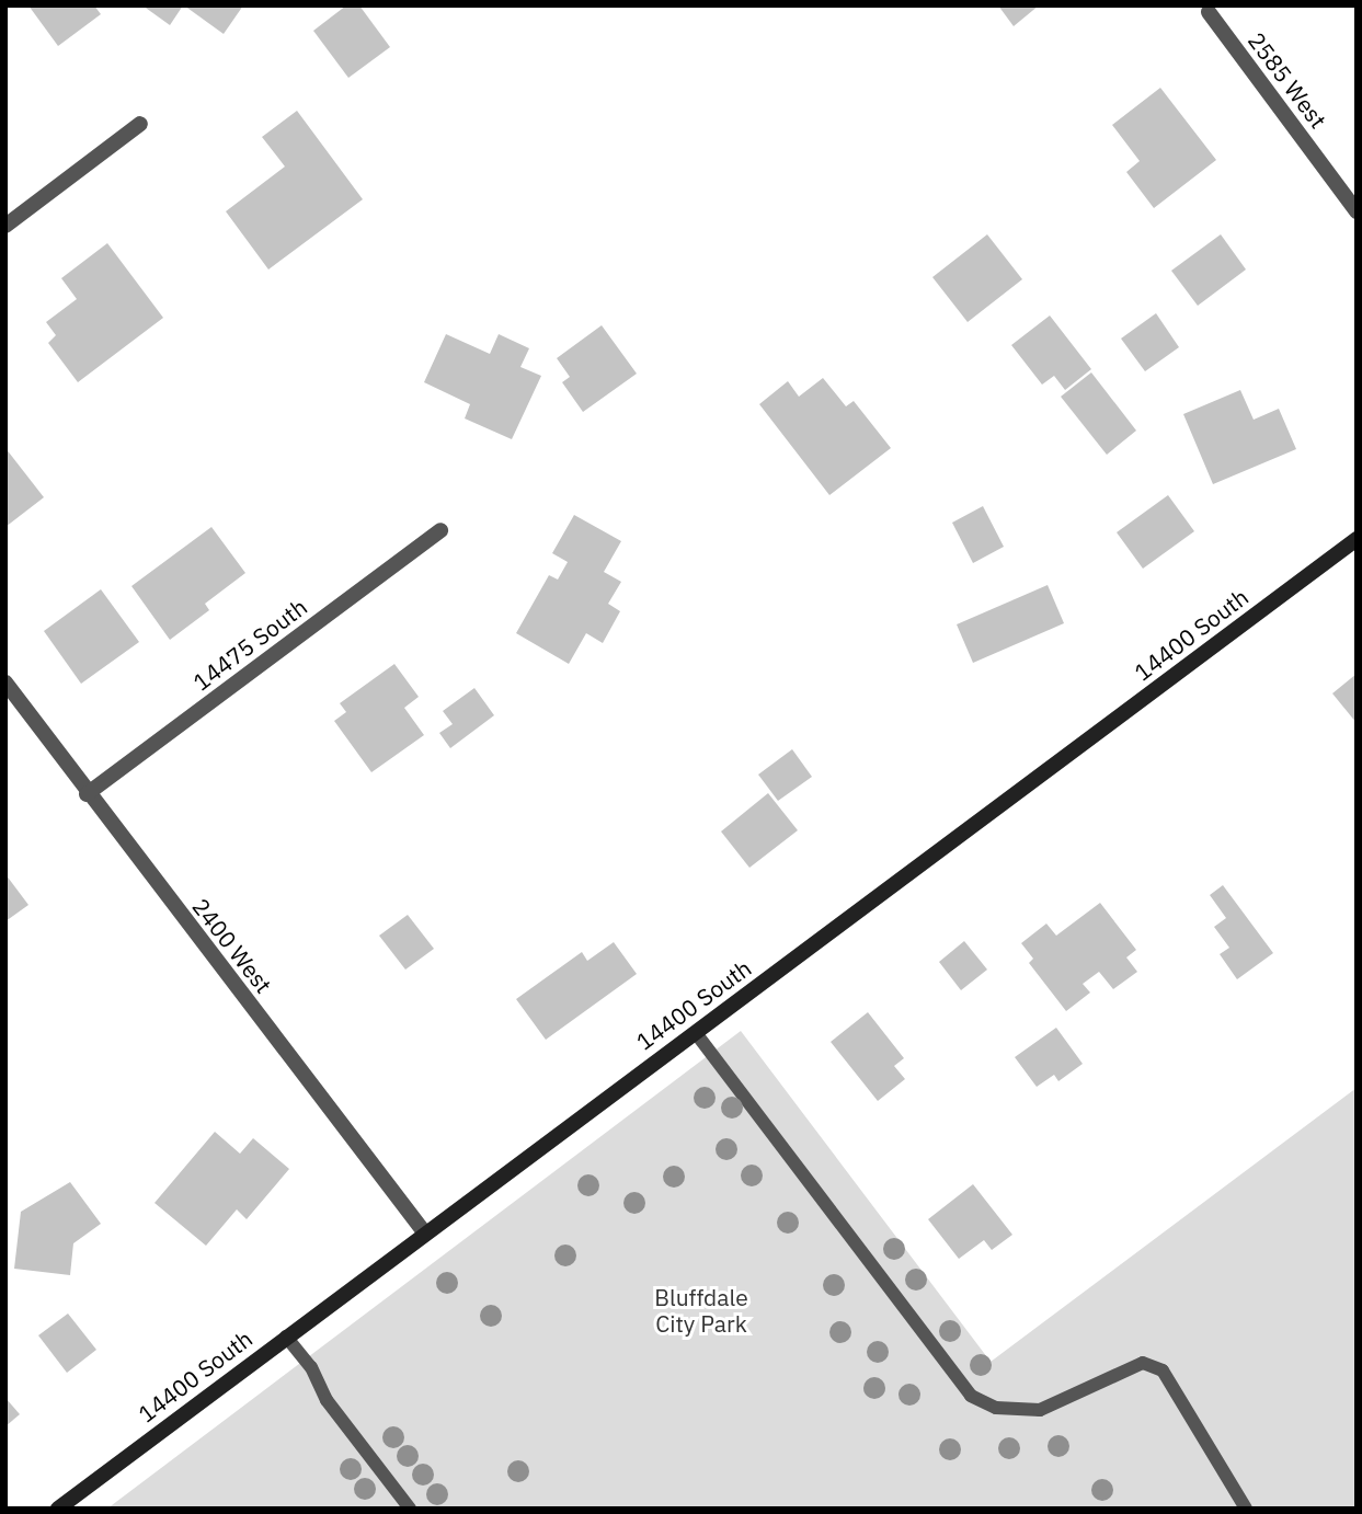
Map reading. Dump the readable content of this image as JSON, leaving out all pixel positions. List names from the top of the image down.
{
  "streets": {
    "main road": ["14400 South"],
    "street": ["2585 West", "14475 South", "2400 West"]
  },
  "crossings": [
    ["14400 South", "2400 West"],
    ["14475 South", "2400 West"]
  ],
  "parks": ["Bluffdale City Park"]
}
